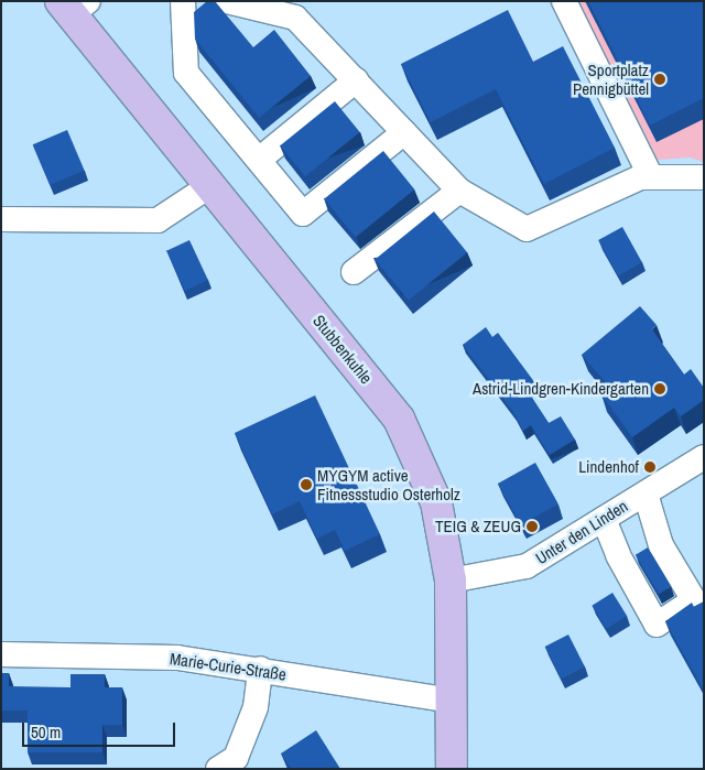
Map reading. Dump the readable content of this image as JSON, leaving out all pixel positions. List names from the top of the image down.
{
  "streets": {
    "main road": ["Stubbenkuhle"],
    "street": ["Unter den Linden", "Marie-Curie-Straße"]
  },
  "crossings": [
    ["Stubbenkuhle", "Unter den Linden"],
    ["Stubbenkuhle", "Marie-Curie-Straße"]
  ],
  "places": [
    "Sportplatz Pennigbüttel",
    "Astrid-Lindgren-Kindergarten",
    "Lindenhof",
    "MYGYM active Fitnessstudio Osterholz",
    "TEIG & ZEUG"
  ],
  "scale_bar": "50 m"
}
